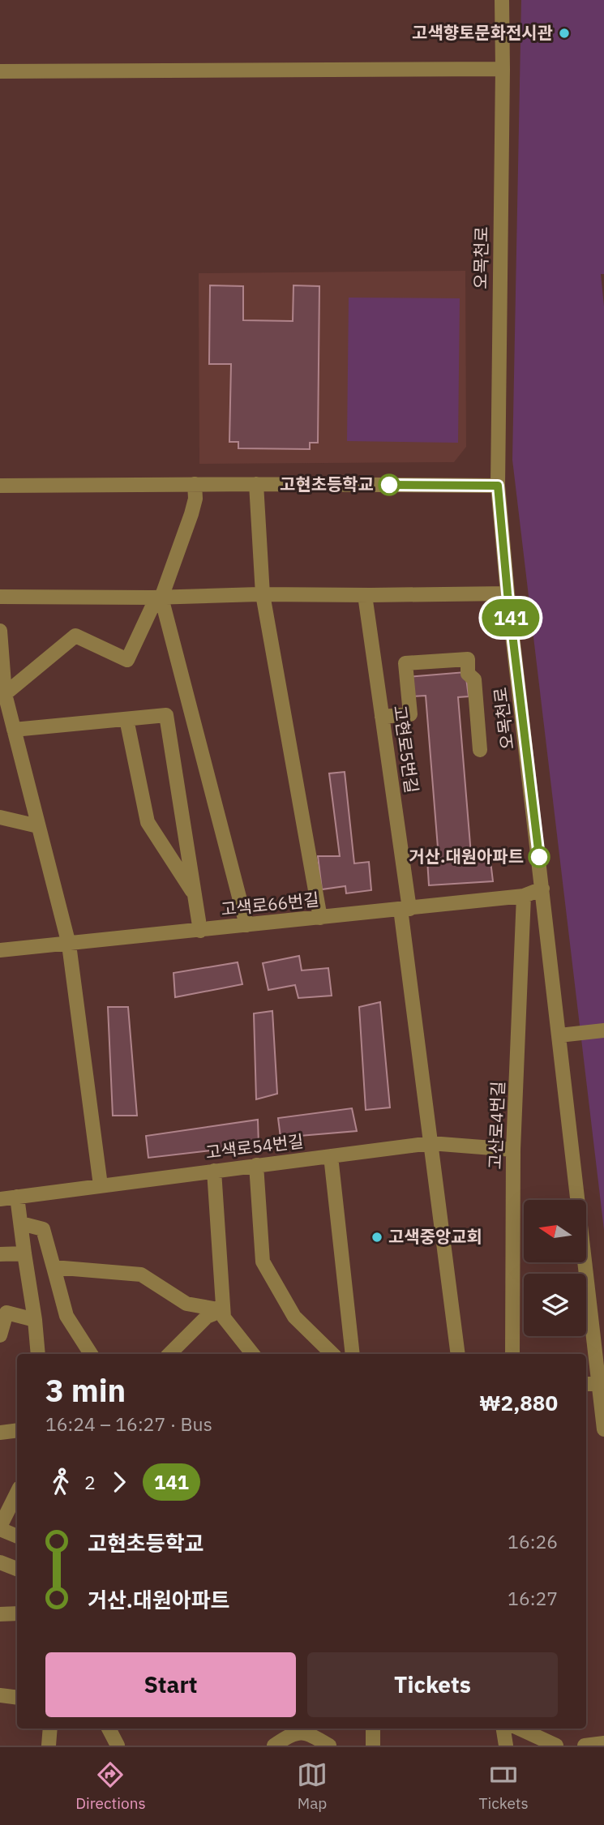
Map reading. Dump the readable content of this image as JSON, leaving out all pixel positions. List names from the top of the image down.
{
  "streets": {
    "street": [
      "오목천로",
      "고현로5번길",
      "고색로66번길",
      "고산로4번길",
      "고색로54번길"
    ]
  },
  "crossings": [
    ["오목천로", "고색로66번길"],
    ["고현로5번길", "고색로66번길"],
    ["고현로5번길", "고색로54번길"],
    ["고색로66번길", "고산로4번길"],
    ["고산로4번길", "고색로54번길"]
  ],
  "places": [
    "고색향토문화전시관",
    "고현초등학교",
    "거산.대원아파트",
    "고색중앙교회"
  ],
  "lines": ["bus line 141"],
  "north": "left",
  "page": {
    "on_map": "141",
    "heading": ["3 min", "16:24 – 16:27 · Bus", "₩2,880"],
    "legs": ["2", "141"],
    "list": [
      {
        "name": "고현초등학교",
        "value": "16:26"
      },
      {
        "name": "거산.대원아파트",
        "value": "16:27"
      }
    ],
    "buttons": ["Start", "Tickets"],
    "tabs": ["Directions", "Map", "Tickets"]
  }
}
